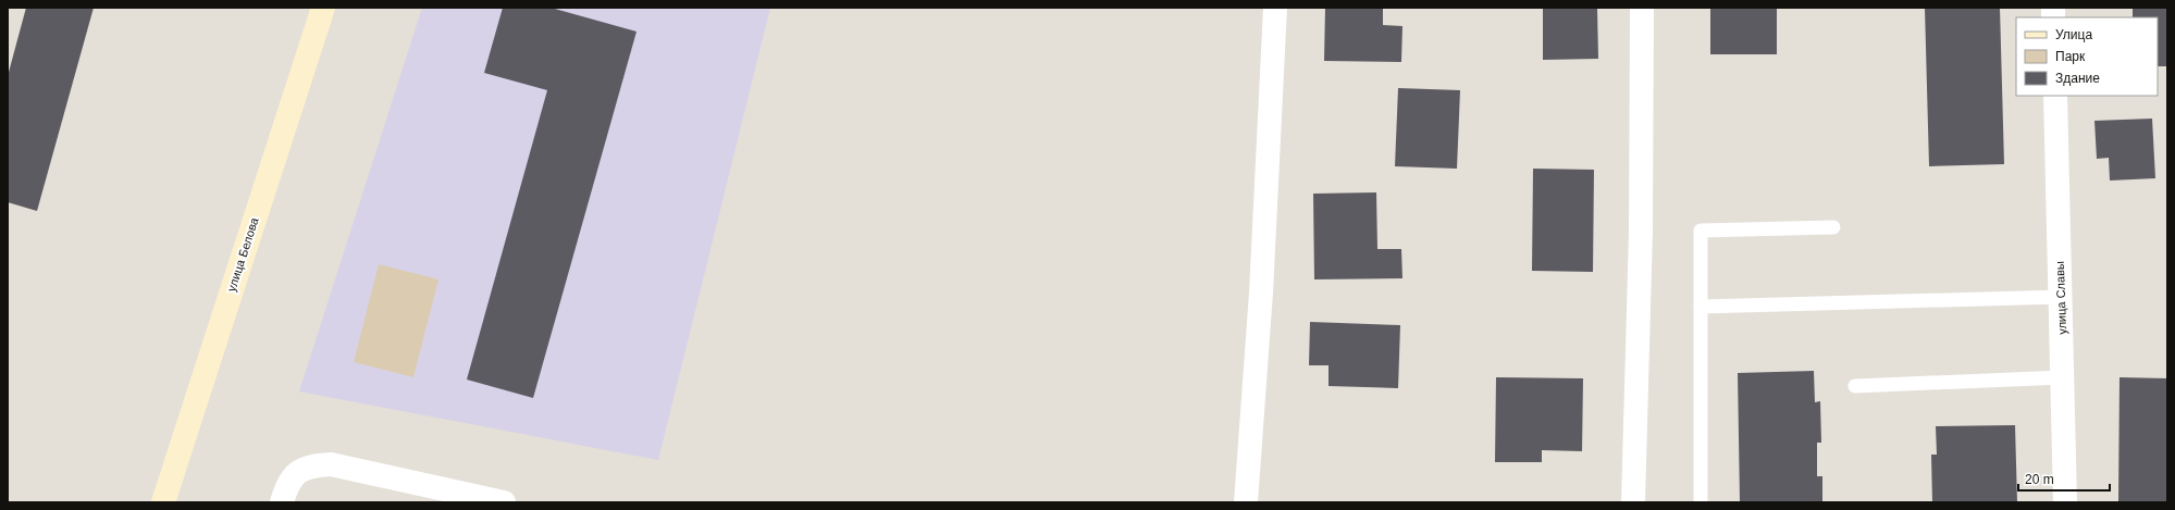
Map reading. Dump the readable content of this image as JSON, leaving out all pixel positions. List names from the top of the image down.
{
  "streets": {
    "main road": ["улица Белова"],
    "street": ["улица Славы"]
  },
  "legend": ["Улица", "Парк", "Здание"],
  "scale_bar": "20 m"
}
